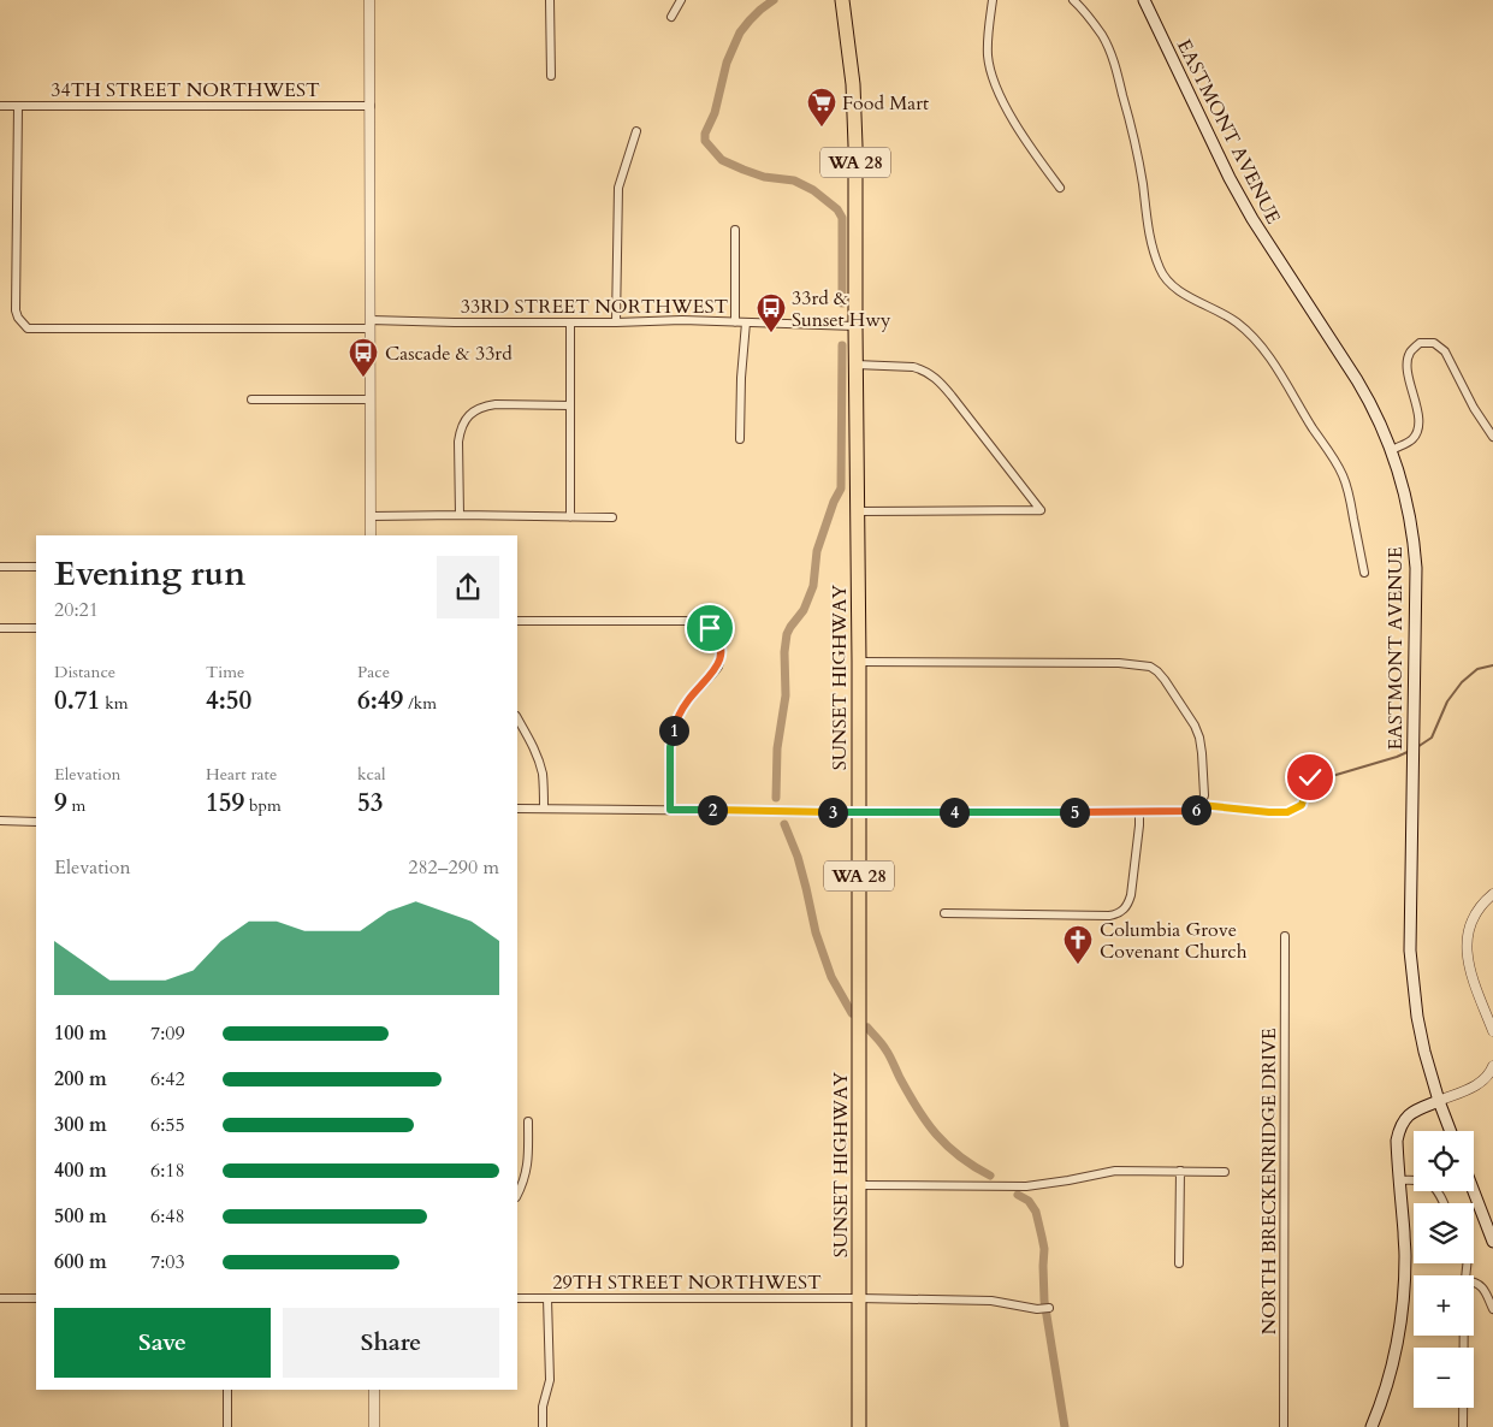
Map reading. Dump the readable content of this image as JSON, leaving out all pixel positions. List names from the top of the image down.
{
  "streets": {
    "highway": ["WA 28", "SUNSET HIGHWAY"],
    "main road": ["EASTMONT AVENUE"],
    "street": [
      "34TH STREET NORTHWEST",
      "33RD STREET NORTHWEST",
      "NORTH BRECKENRIDGE DRIVE",
      "29TH STREET NORTHWEST"
    ]
  },
  "crossings": [
    ["34TH STREET NORTHWEST", "33RD STREET NORTHWEST"],
    ["33RD STREET NORTHWEST", "SUNSET HIGHWAY"],
    ["SUNSET HIGHWAY", "29TH STREET NORTHWEST"]
  ],
  "places": {
    "supermarket": ["Food Mart"],
    "bus stop": ["33rd & Sunset Hwy", "Cascade & 33rd"],
    "church": ["Columbia Grove Covenant Church"]
  },
  "page": {
    "heading": ["Evening run", "20:21"],
    "stats": [
      ["Distance", "0.71 km"],
      ["Time", "4:50"],
      ["Pace", "6:49 /km"],
      ["Elevation", "9 m"],
      ["Heart rate", "159 bpm"],
      ["kcal", "53"]
    ],
    "pins": [
      "1",
      "2",
      "6",
      "3",
      "4",
      "5"
    ],
    "chart": ["Elevation", "282–290 m"],
    "list": [
      {
        "name": "100 m",
        "note": "7:09"
      },
      {
        "name": "200 m",
        "note": "6:42"
      },
      {
        "name": "300 m",
        "note": "6:55"
      },
      {
        "name": "400 m",
        "note": "6:18"
      },
      {
        "name": "500 m",
        "note": "6:48"
      },
      {
        "name": "600 m",
        "note": "7:03"
      }
    ],
    "map_buttons": ["+", "−"],
    "buttons": ["Save", "Share"]
  }
}
